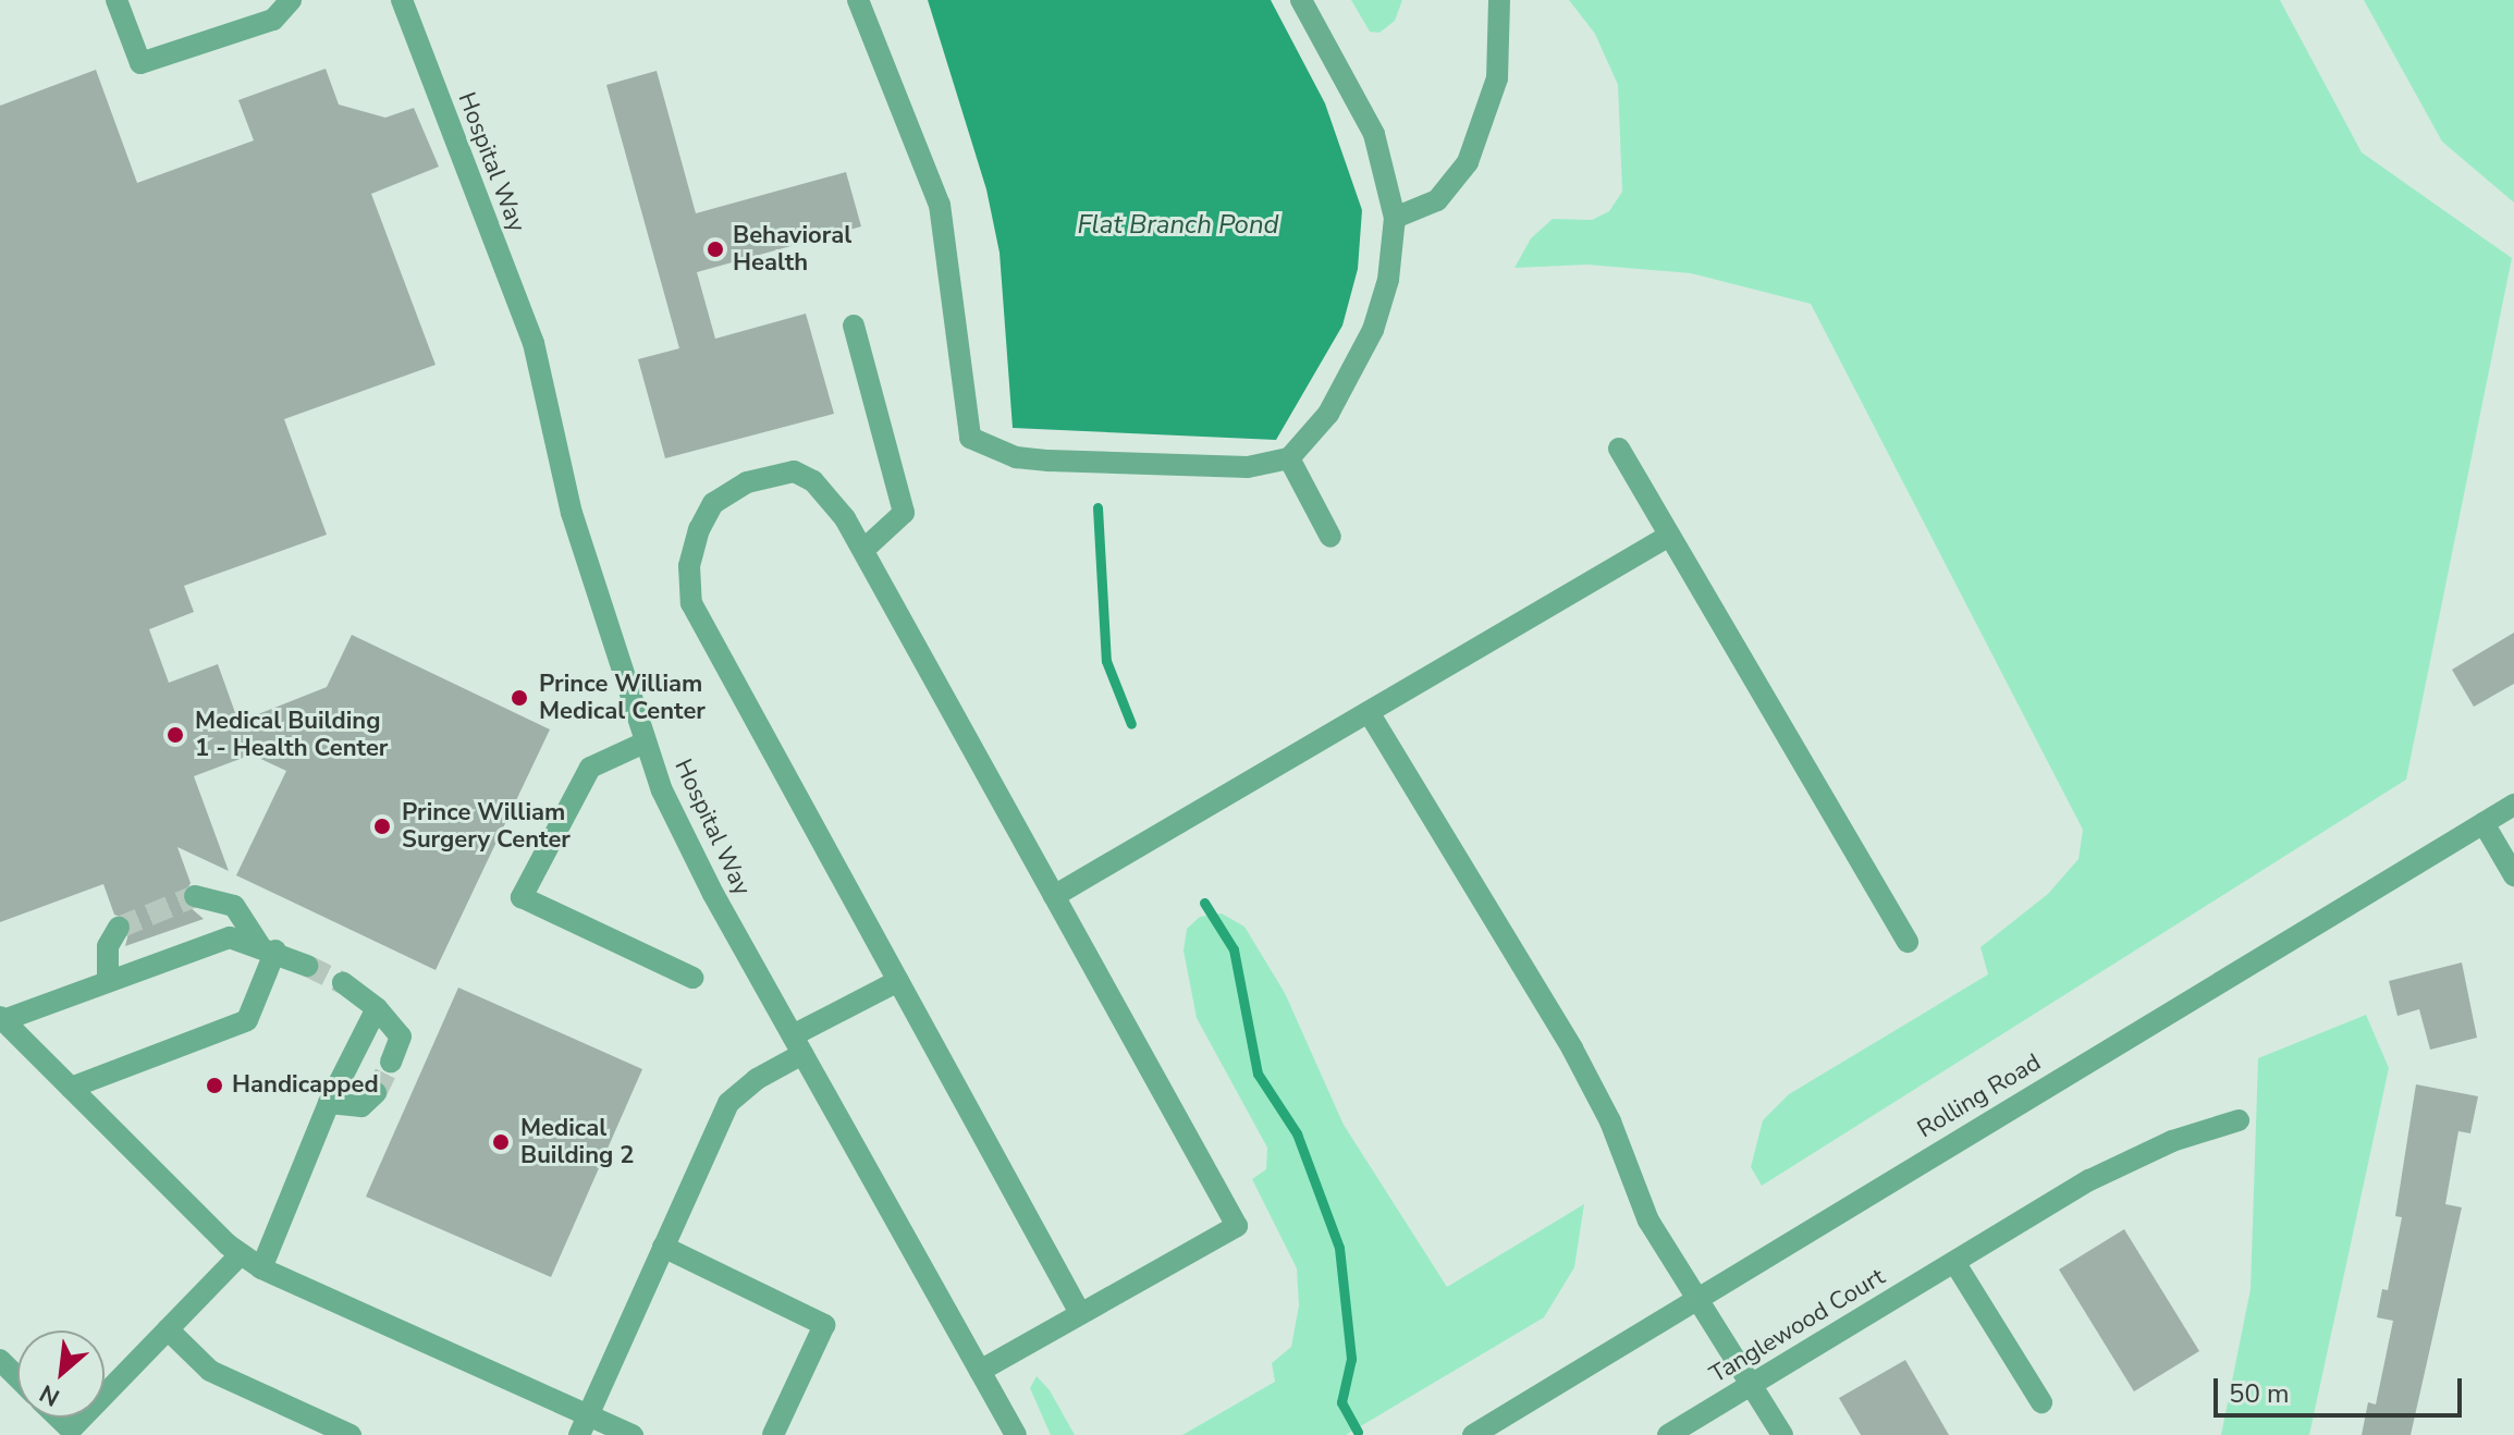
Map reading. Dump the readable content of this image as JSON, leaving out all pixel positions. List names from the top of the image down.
{
  "streets": {
    "street": ["Hospital Way", "Rolling Road", "Tanglewood Court"]
  },
  "water": ["Flat Branch Pond"],
  "places": [
    "Behavioral Health",
    "Prince William Medical Center",
    "Medical Building 1 - Health Center",
    "Prince William Surgery Center",
    "Handicapped",
    "Medical Building 2"
  ],
  "scale_bar": "50 m",
  "north": "bottom left"
}
